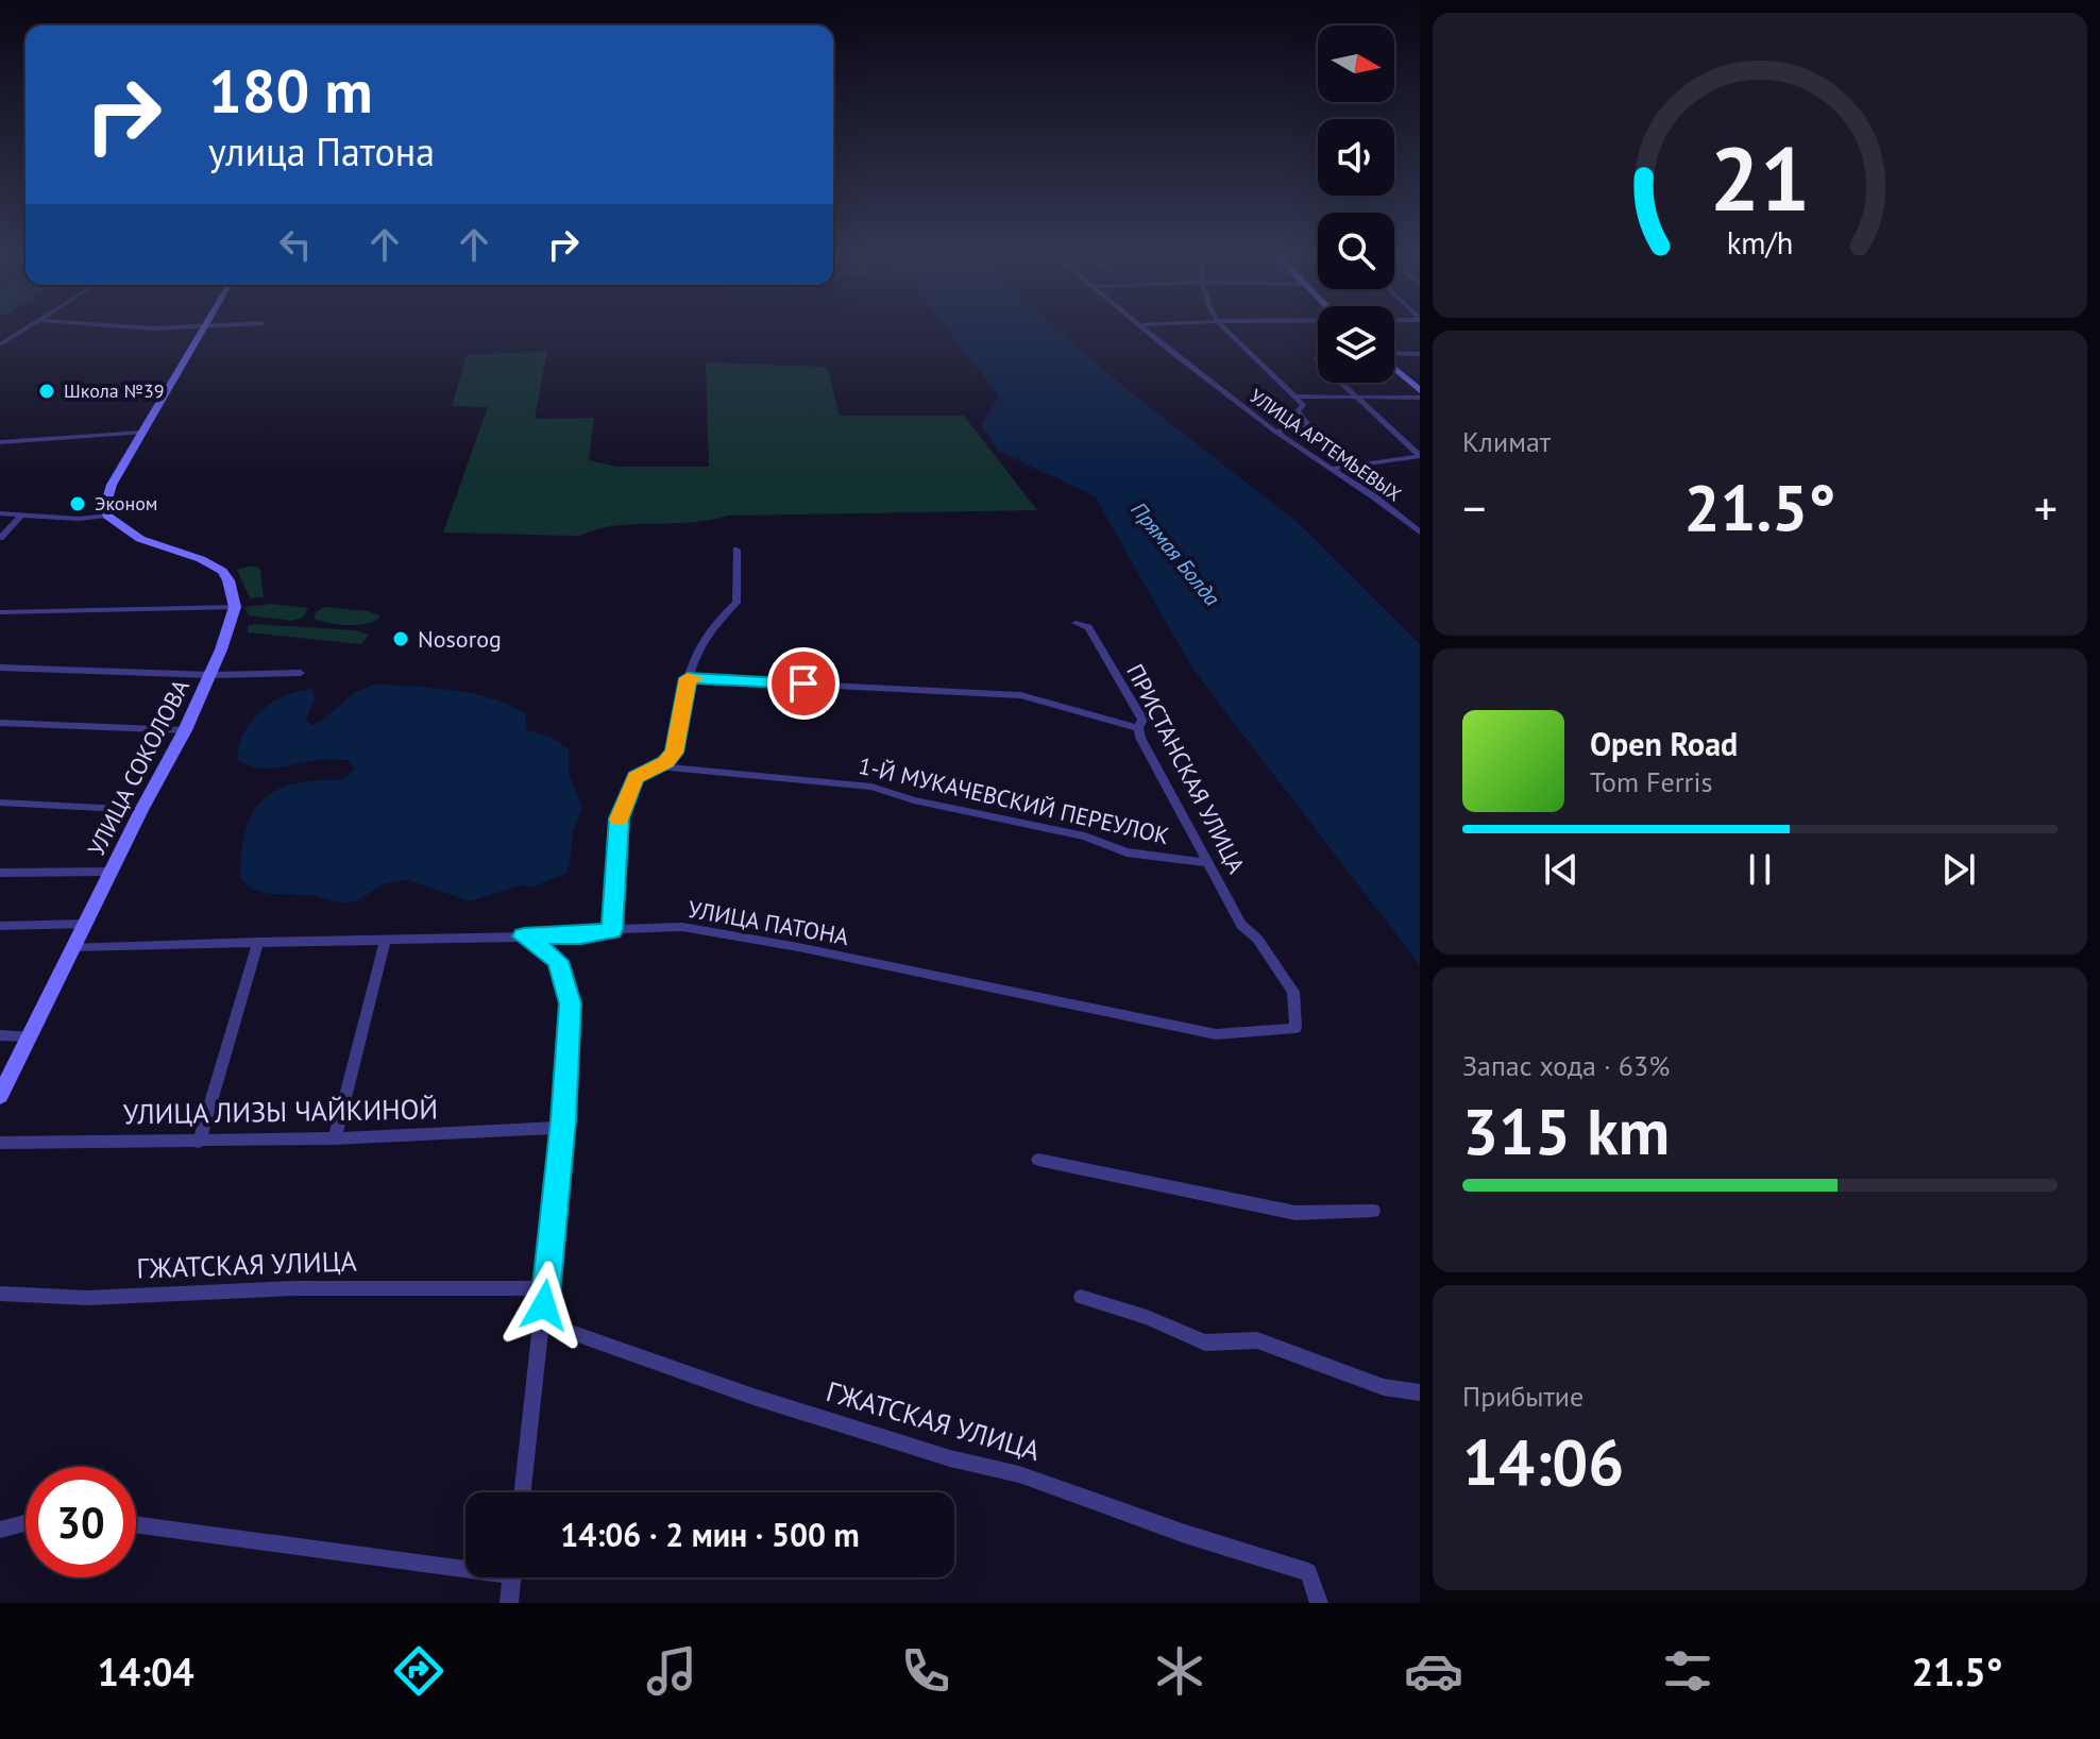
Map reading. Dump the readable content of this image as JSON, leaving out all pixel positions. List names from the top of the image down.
{
  "streets": {
    "main road": ["УЛИЦА СОКОЛОВА"],
    "street": [
      "УЛИЦА АРТЕМЬЕВЫХ",
      "ПРИСТАНСКАЯ УЛИЦА",
      "1-Й МУКАЧЕВСКИЙ ПЕРЕУЛОК",
      "УЛИЦА ПАТОНА",
      "УЛИЦА ЛИЗЫ ЧАЙКИНОЙ",
      "ГЖАТСКАЯ УЛИЦА"
    ]
  },
  "crossings": [
    ["УЛИЦА СОКОЛОВА", "УЛИЦА ПАТОНА"],
    ["ПРИСТАНСКАЯ УЛИЦА", "1-Й МУКАЧЕВСКИЙ ПЕРЕУЛОК"],
    ["ПРИСТАНСКАЯ УЛИЦА", "УЛИЦА ПАТОНА"]
  ],
  "water": ["Прямая Болда"],
  "places": ["Школа №39", "Эконом", "Nosorog"],
  "north": "right",
  "page": {
    "turn": ["180 m", "улица Патона"],
    "tile": [
      "Климат",
      ["Запас хода · 63%", "315 km"],
      ["Прибытие", "14:06"]
    ],
    "heat": ["−", "21.5°", "+"],
    "song": ["Open Road", "Tom Ferris"],
    "limit": "30",
    "trip": "14:06 · 2 мин · 500 m",
    "tabs": ["14:04", "21.5°"],
    "gauge": ["21", "km/h"]
  }
}
